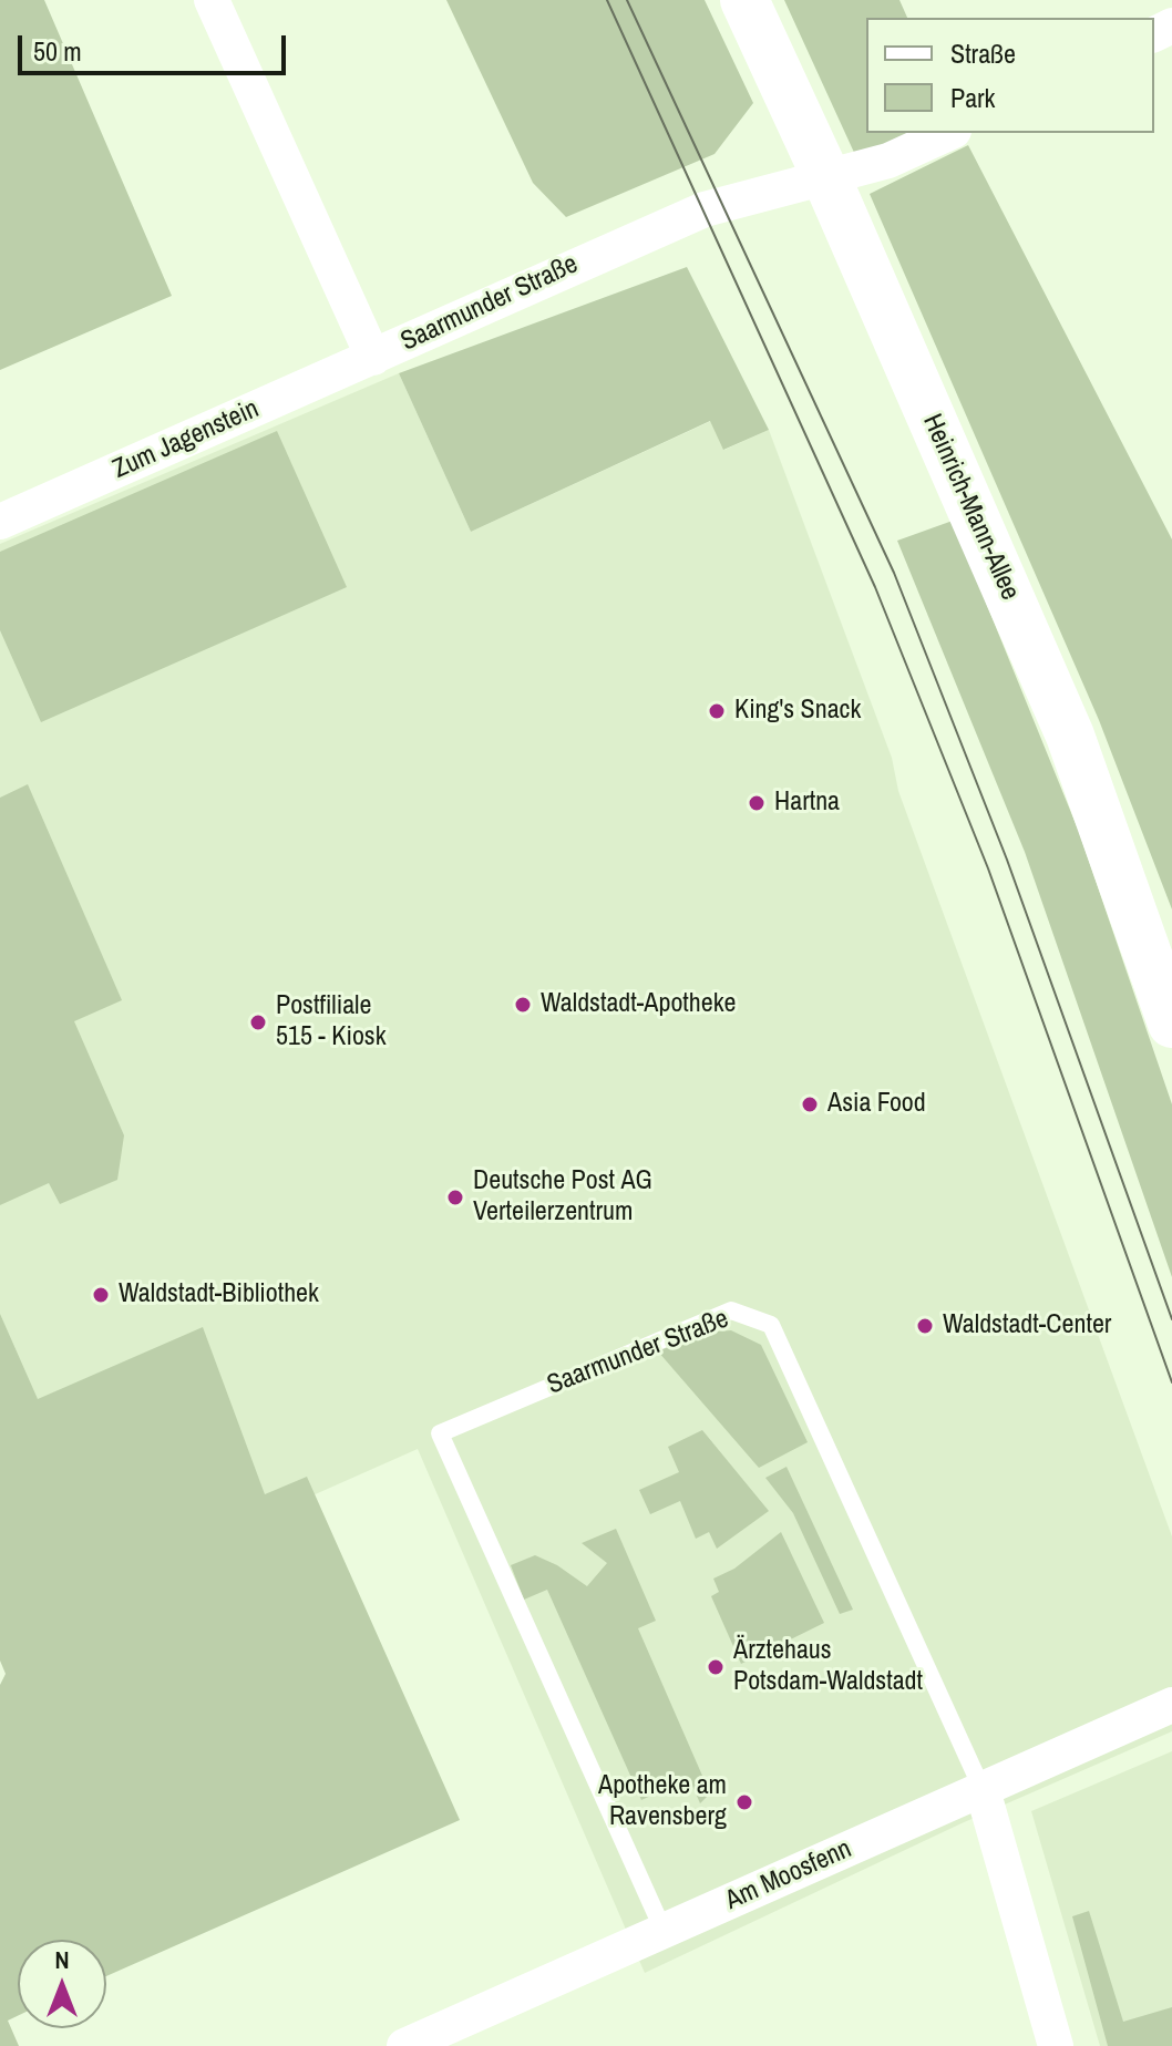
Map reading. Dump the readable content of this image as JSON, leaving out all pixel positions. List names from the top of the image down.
{
  "streets": {
    "main road": ["Heinrich-Mann-Allee"],
    "street": ["Saarmunder Straße", "Zum Jagenstein", "Am Moosfenn"]
  },
  "crossings": [
    ["Saarmunder Straße", "Zum Jagenstein"],
    ["Saarmunder Straße", "Heinrich-Mann-Allee"],
    ["Saarmunder Straße", "Am Moosfenn"]
  ],
  "places": [
    "King's Snack",
    "Hartna",
    "Waldstadt-Apotheke",
    "Postfiliale 515 - Kiosk",
    "Asia Food",
    "Deutsche Post AG Verteilerzentrum",
    "Waldstadt-Bibliothek",
    "Waldstadt-Center",
    "Ärztehaus Potsdam-Waldstadt",
    "Apotheke am Ravensberg"
  ],
  "legend": ["Straße", "Park"],
  "scale_bar": "50 m",
  "north": "top"
}
